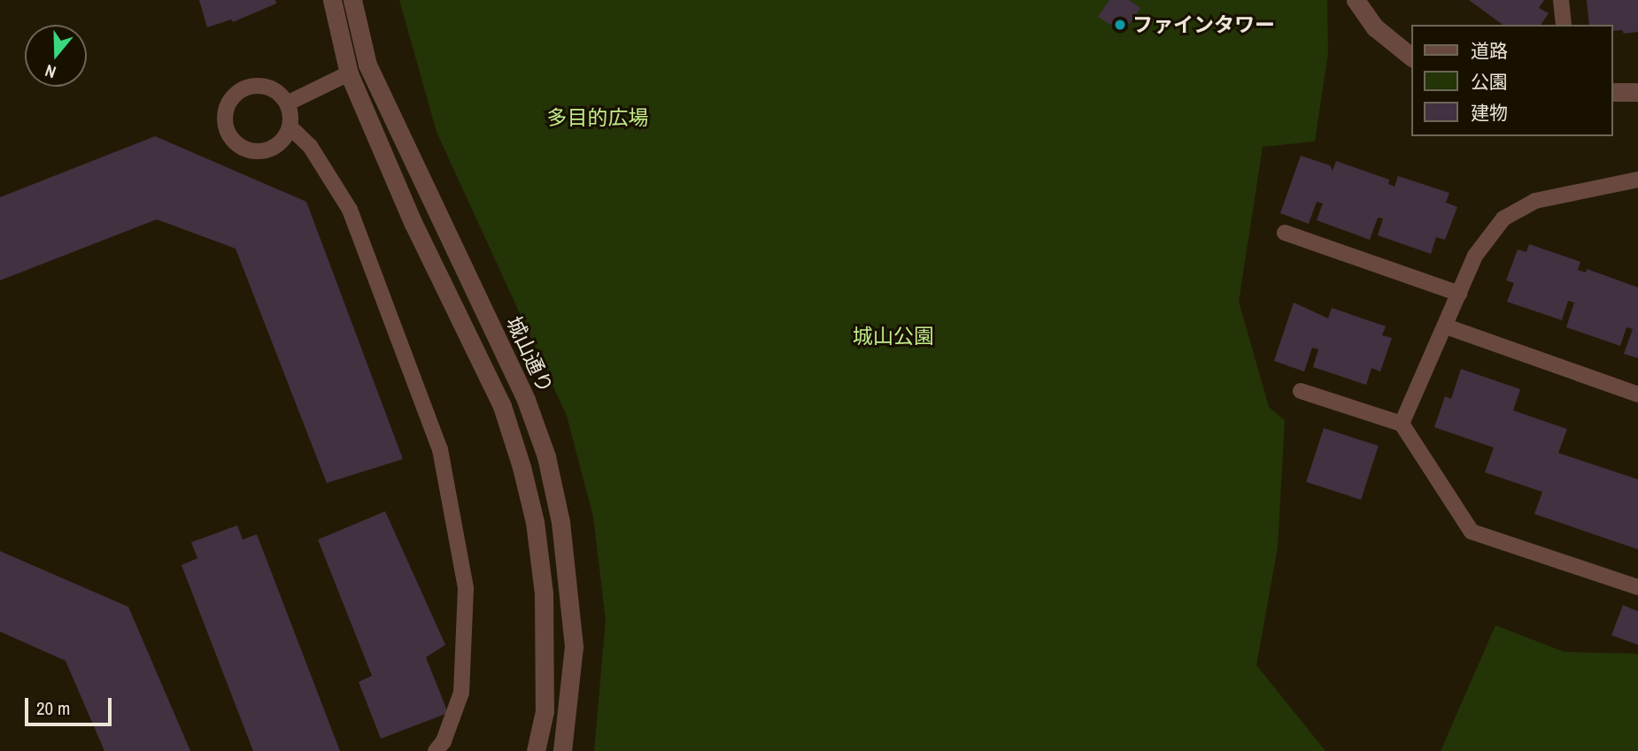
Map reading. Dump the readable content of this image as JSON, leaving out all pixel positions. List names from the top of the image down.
{
  "streets": {
    "street": ["城山通り"]
  },
  "parks": ["多目的広場", "城山公園"],
  "places": ["ファインタワー"],
  "legend": ["道路", "公園", "建物"],
  "scale_bar": "20 m",
  "north": "bottom"
}
